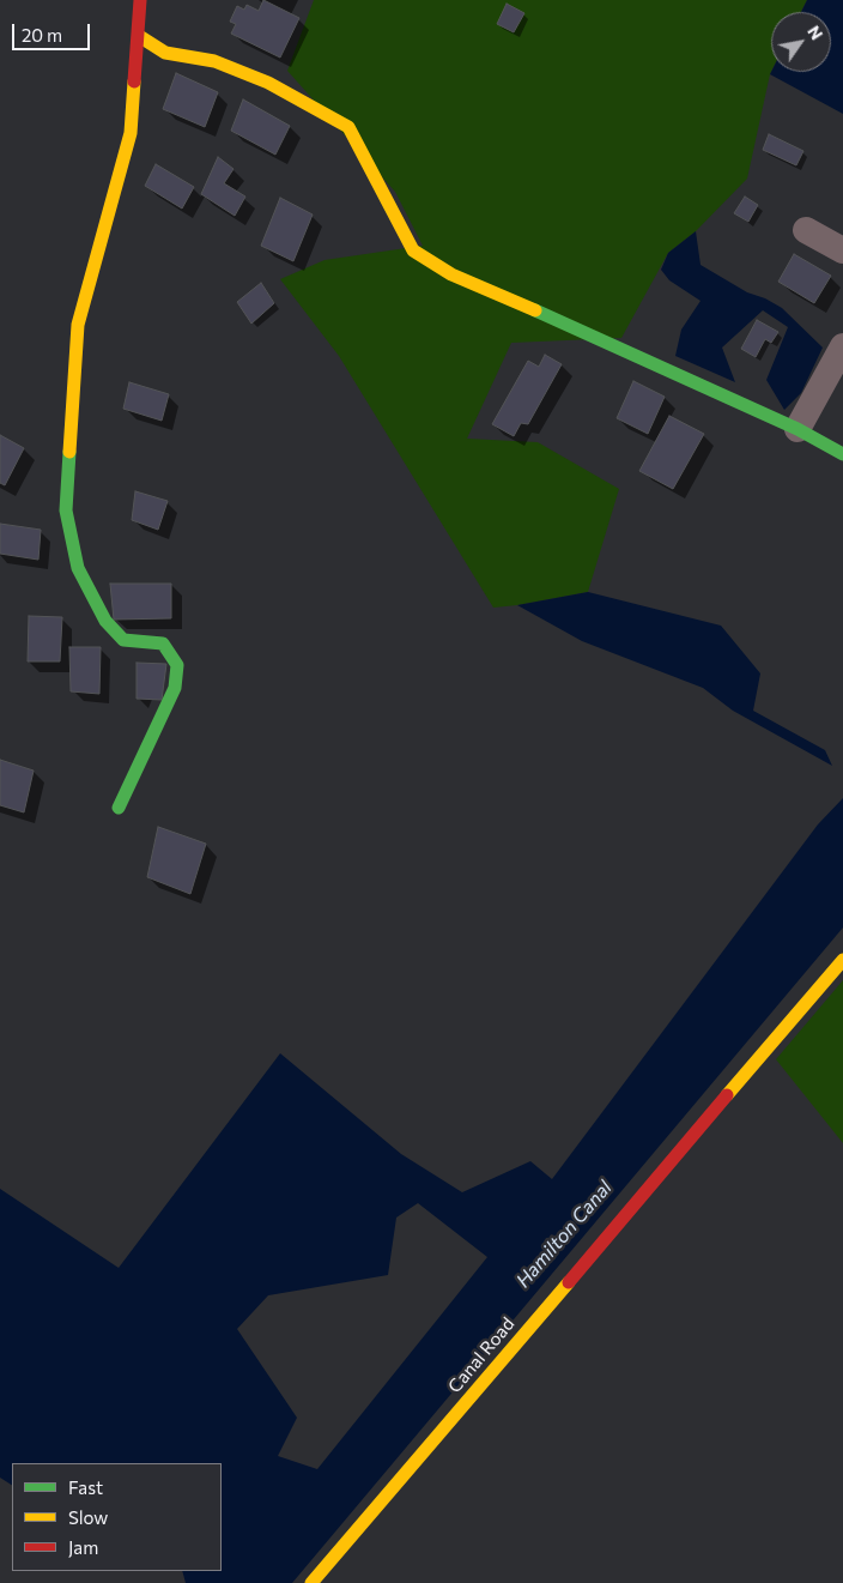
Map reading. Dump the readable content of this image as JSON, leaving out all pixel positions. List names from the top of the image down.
{
  "streets": {
    "street": ["Canal Road"]
  },
  "water": ["Hamilton Canal"],
  "legend": ["Fast", "Slow", "Jam"],
  "scale_bar": "20 m",
  "north": "top right"
}
